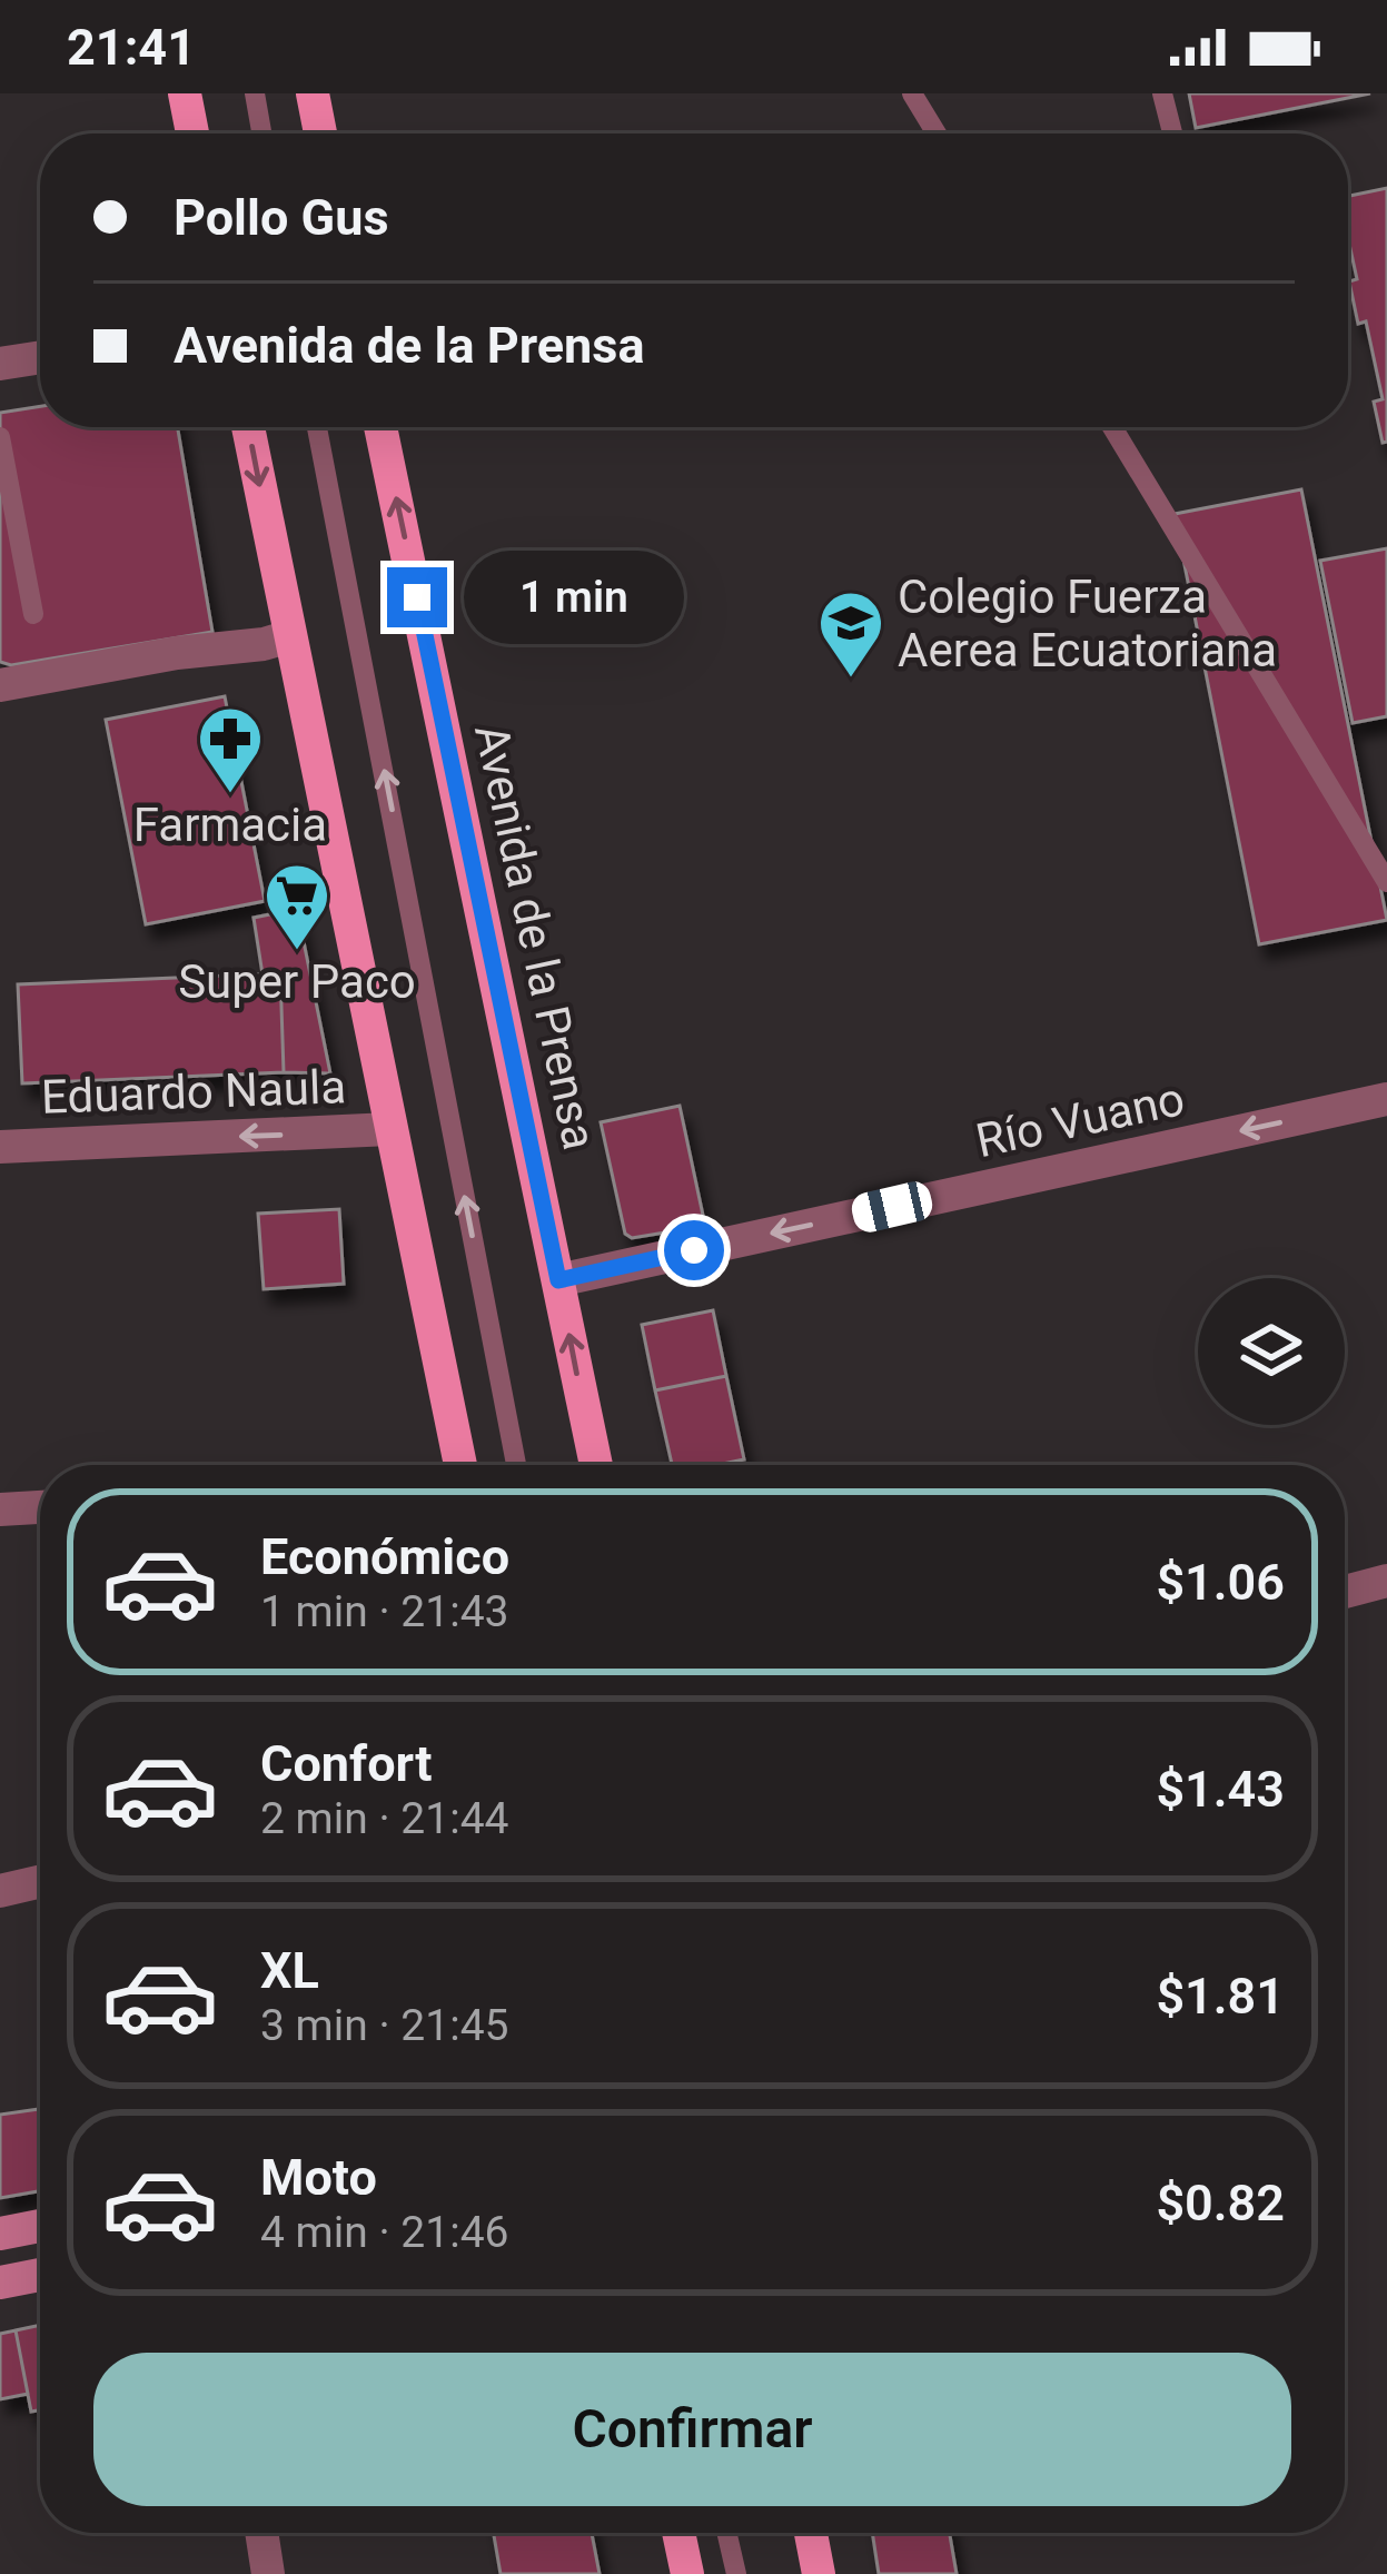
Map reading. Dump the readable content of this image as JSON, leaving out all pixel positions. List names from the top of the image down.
{
  "streets": {
    "main road": ["Avenida de la Prensa"],
    "street": ["Eduardo Naula", "Río Vuano"]
  },
  "crossings": [
    ["Avenida de la Prensa", "Río Vuano"]
  ],
  "one_way": ["Eduardo Naula", "Río Vuano"],
  "places": {
    "school or university": ["Colegio Fuerza Aerea Ecuatoriana"],
    "pharmacy": ["Farmacia"],
    "supermarket": ["Super Paco"]
  },
  "page": {
    "status": "21:41",
    "banner": ["Pollo Gus", "Avenida de la Prensa"],
    "bubble": "1 min",
    "list": [
      {
        "name": "Económico",
        "note": "1 min · 21:43",
        "value": "$1.06"
      },
      {
        "name": "Confort",
        "note": "2 min · 21:44",
        "value": "$1.43"
      },
      {
        "name": "XL",
        "note": "3 min · 21:45",
        "value": "$1.81"
      },
      {
        "name": "Moto",
        "note": "4 min · 21:46",
        "value": "$0.82"
      }
    ],
    "buttons": "Confirmar"
  }
}
